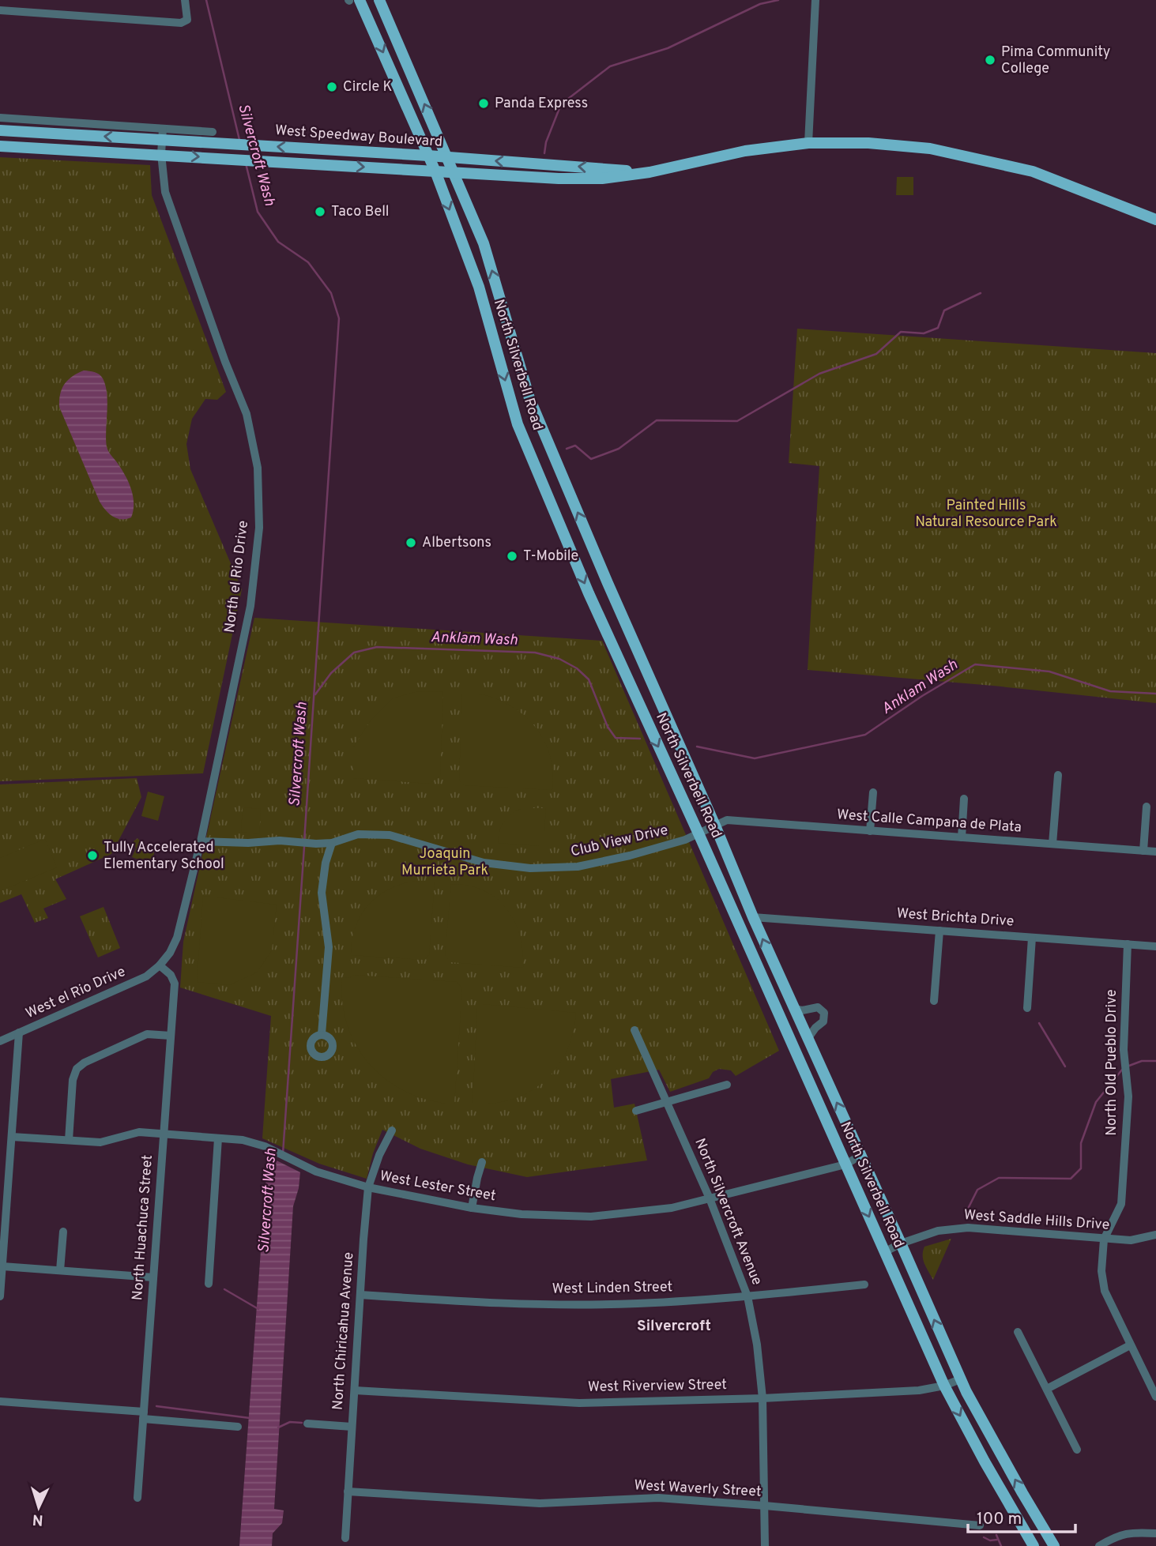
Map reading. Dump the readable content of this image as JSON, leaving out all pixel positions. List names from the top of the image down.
{
  "streets": {
    "main road": ["West Speedway Boulevard", "North Silverbell Road"],
    "street": [
      "North el Rio Drive",
      "West Calle Campana de Plata",
      "Club View Drive",
      "West Brichta Drive",
      "West el Rio Drive",
      "North Old Pueblo Drive",
      "West Lester Street",
      "North Silvercroft Avenue",
      "West Saddle Hills Drive",
      "North Huachuca Street",
      "West Linden Street",
      "North Chiricahua Avenue",
      "West Riverview Street",
      "West Waverly Street"
    ]
  },
  "crossings": [
    ["West Speedway Boulevard", "North Silverbell Road"],
    ["West Speedway Boulevard", "North el Rio Drive"],
    ["North Silverbell Road", "West Calle Campana de Plata"],
    ["North Silverbell Road", "Club View Drive"],
    ["North Silverbell Road", "West Brichta Drive"],
    ["North Silverbell Road", "West Lester Street"],
    ["North Silverbell Road", "West Saddle Hills Drive"],
    ["North Silverbell Road", "West Riverview Street"],
    ["North el Rio Drive", "Club View Drive"],
    ["North el Rio Drive", "West el Rio Drive"],
    ["North el Rio Drive", "North Huachuca Street"],
    ["West Calle Campana de Plata", "Club View Drive"],
    ["West Brichta Drive", "North Old Pueblo Drive"],
    ["West el Rio Drive", "North Huachuca Street"],
    ["North Old Pueblo Drive", "West Saddle Hills Drive"],
    ["West Lester Street", "North Silvercroft Avenue"],
    ["West Lester Street", "North Huachuca Street"],
    ["West Lester Street", "North Chiricahua Avenue"],
    ["North Silvercroft Avenue", "West Linden Street"],
    ["North Silvercroft Avenue", "West Riverview Street"],
    ["North Silvercroft Avenue", "West Waverly Street"],
    ["West Linden Street", "North Chiricahua Avenue"],
    ["North Chiricahua Avenue", "West Riverview Street"],
    ["North Chiricahua Avenue", "West Waverly Street"]
  ],
  "districts": ["Silvercroft"],
  "water": ["Silvercroft Wash", "Anklam Wash"],
  "parks": ["Painted Hills Natural Resource Park", "Joaquin Murrieta Park"],
  "places": [
    "Pima Community College",
    "Circle K",
    "Panda Express",
    "Taco Bell",
    "Albertsons",
    "T-Mobile",
    "Tully Accelerated Elementary School"
  ],
  "scale_bar": "100 m",
  "north": "bottom"
}
